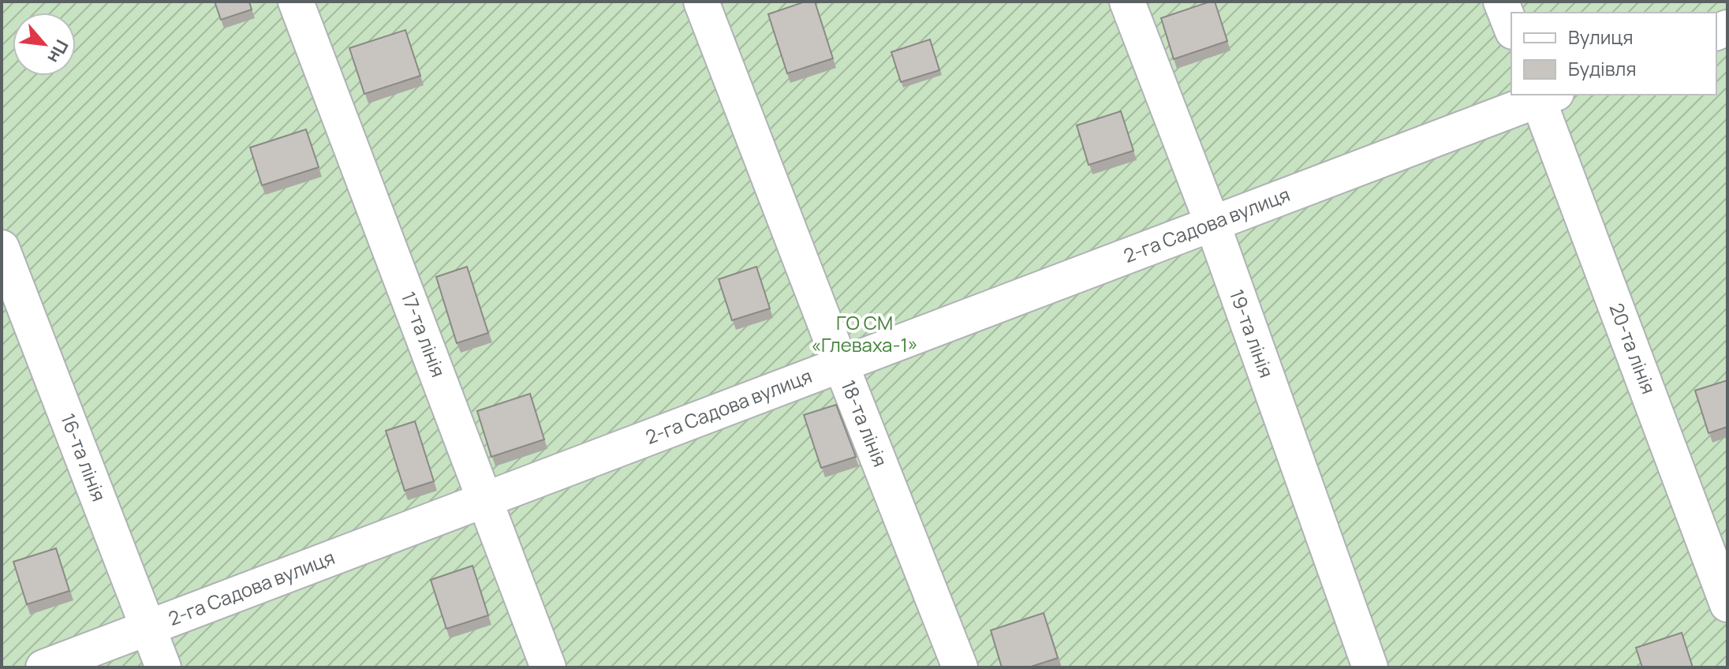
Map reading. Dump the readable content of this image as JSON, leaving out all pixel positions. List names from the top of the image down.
{
  "streets": {
    "street": [
      "2-га Садова вулиця",
      "19-та лінія",
      "17-та лінія",
      "20-та лінія",
      "18-та лінія",
      "16-та лінія"
    ]
  },
  "crossings": [
    ["2-га Садова вулиця", "19-та лінія"],
    ["2-га Садова вулиця", "17-та лінія"],
    ["2-га Садова вулиця", "20-та лінія"],
    ["2-га Садова вулиця", "18-та лінія"],
    ["2-га Садова вулиця", "16-та лінія"]
  ],
  "parks": ["ГО СМ «Глеваха-1»"],
  "legend": ["Вулиця", "Будівля"],
  "north": "bottom right"
}
